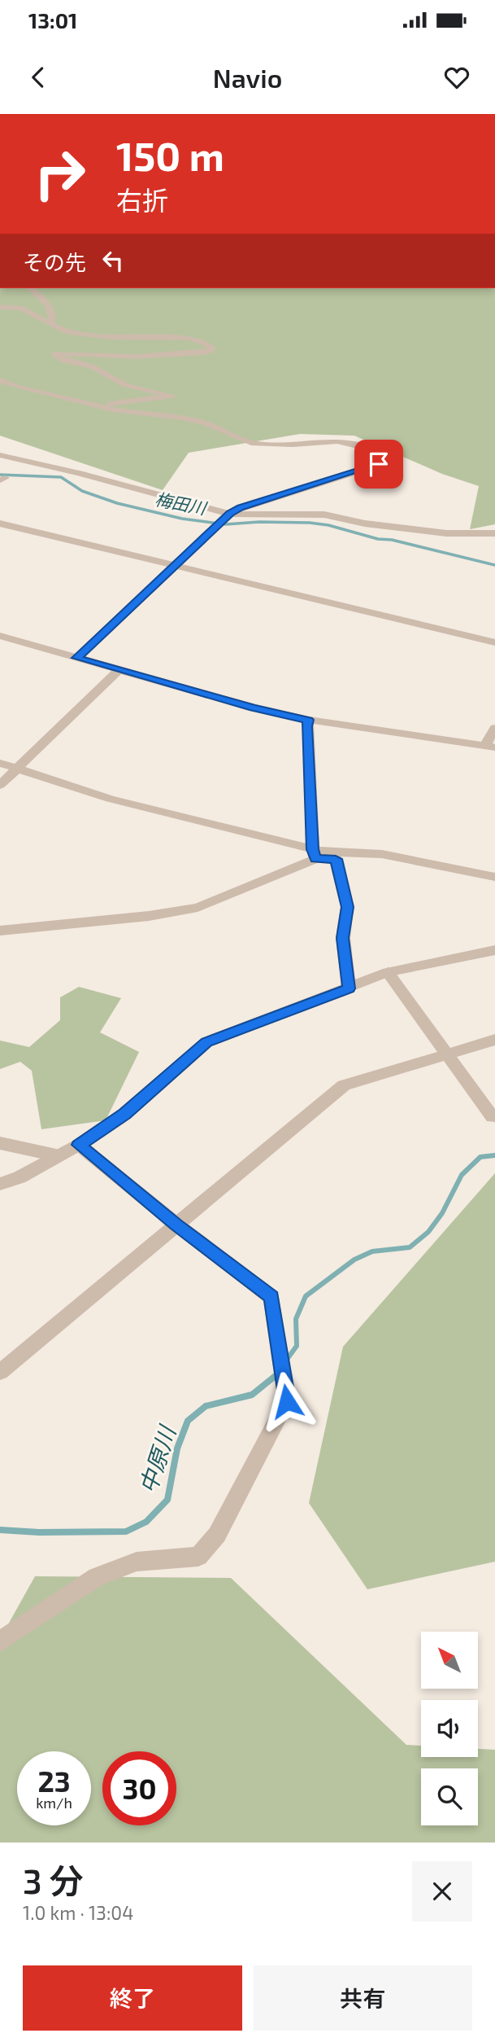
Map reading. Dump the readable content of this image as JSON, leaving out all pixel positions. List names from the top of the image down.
{
  "water": ["梅田川", "中原川"],
  "north": "top left",
  "page": {
    "status": "13:01",
    "header": "Navio",
    "turn": ["150 m", "右折"],
    "then": "その先",
    "speed": "23 km/h",
    "limit": "30",
    "heading": ["3 分", "1.0 km · 13:04"],
    "buttons": ["終了", "共有"]
  }
}
